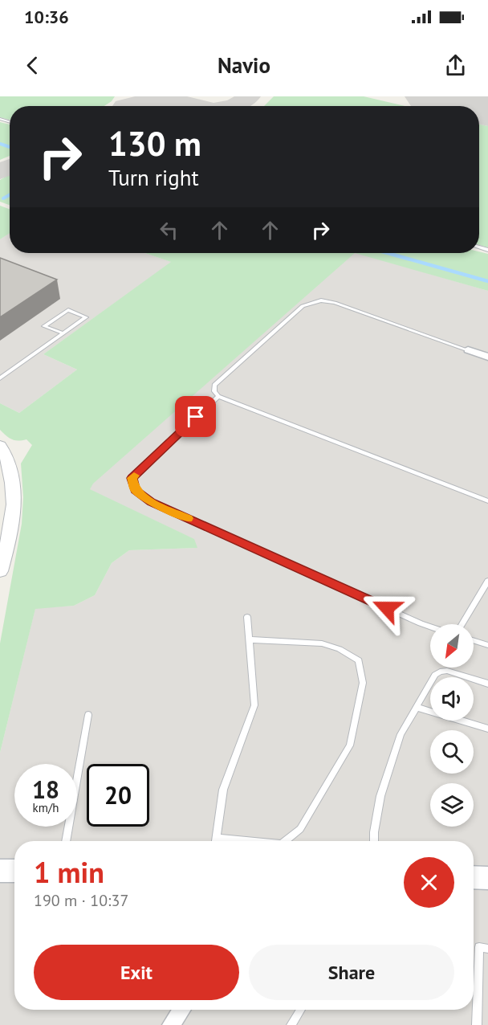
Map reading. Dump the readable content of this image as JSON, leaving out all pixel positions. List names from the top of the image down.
{
  "north": "bottom left",
  "page": {
    "status": "10:36",
    "header": "Navio",
    "turn": ["130 m", "Turn right"],
    "speed": "18 km/h",
    "limit": "20",
    "heading": ["1 min", "190 m · 10:37"],
    "buttons": ["Exit", "Share"]
  }
}
